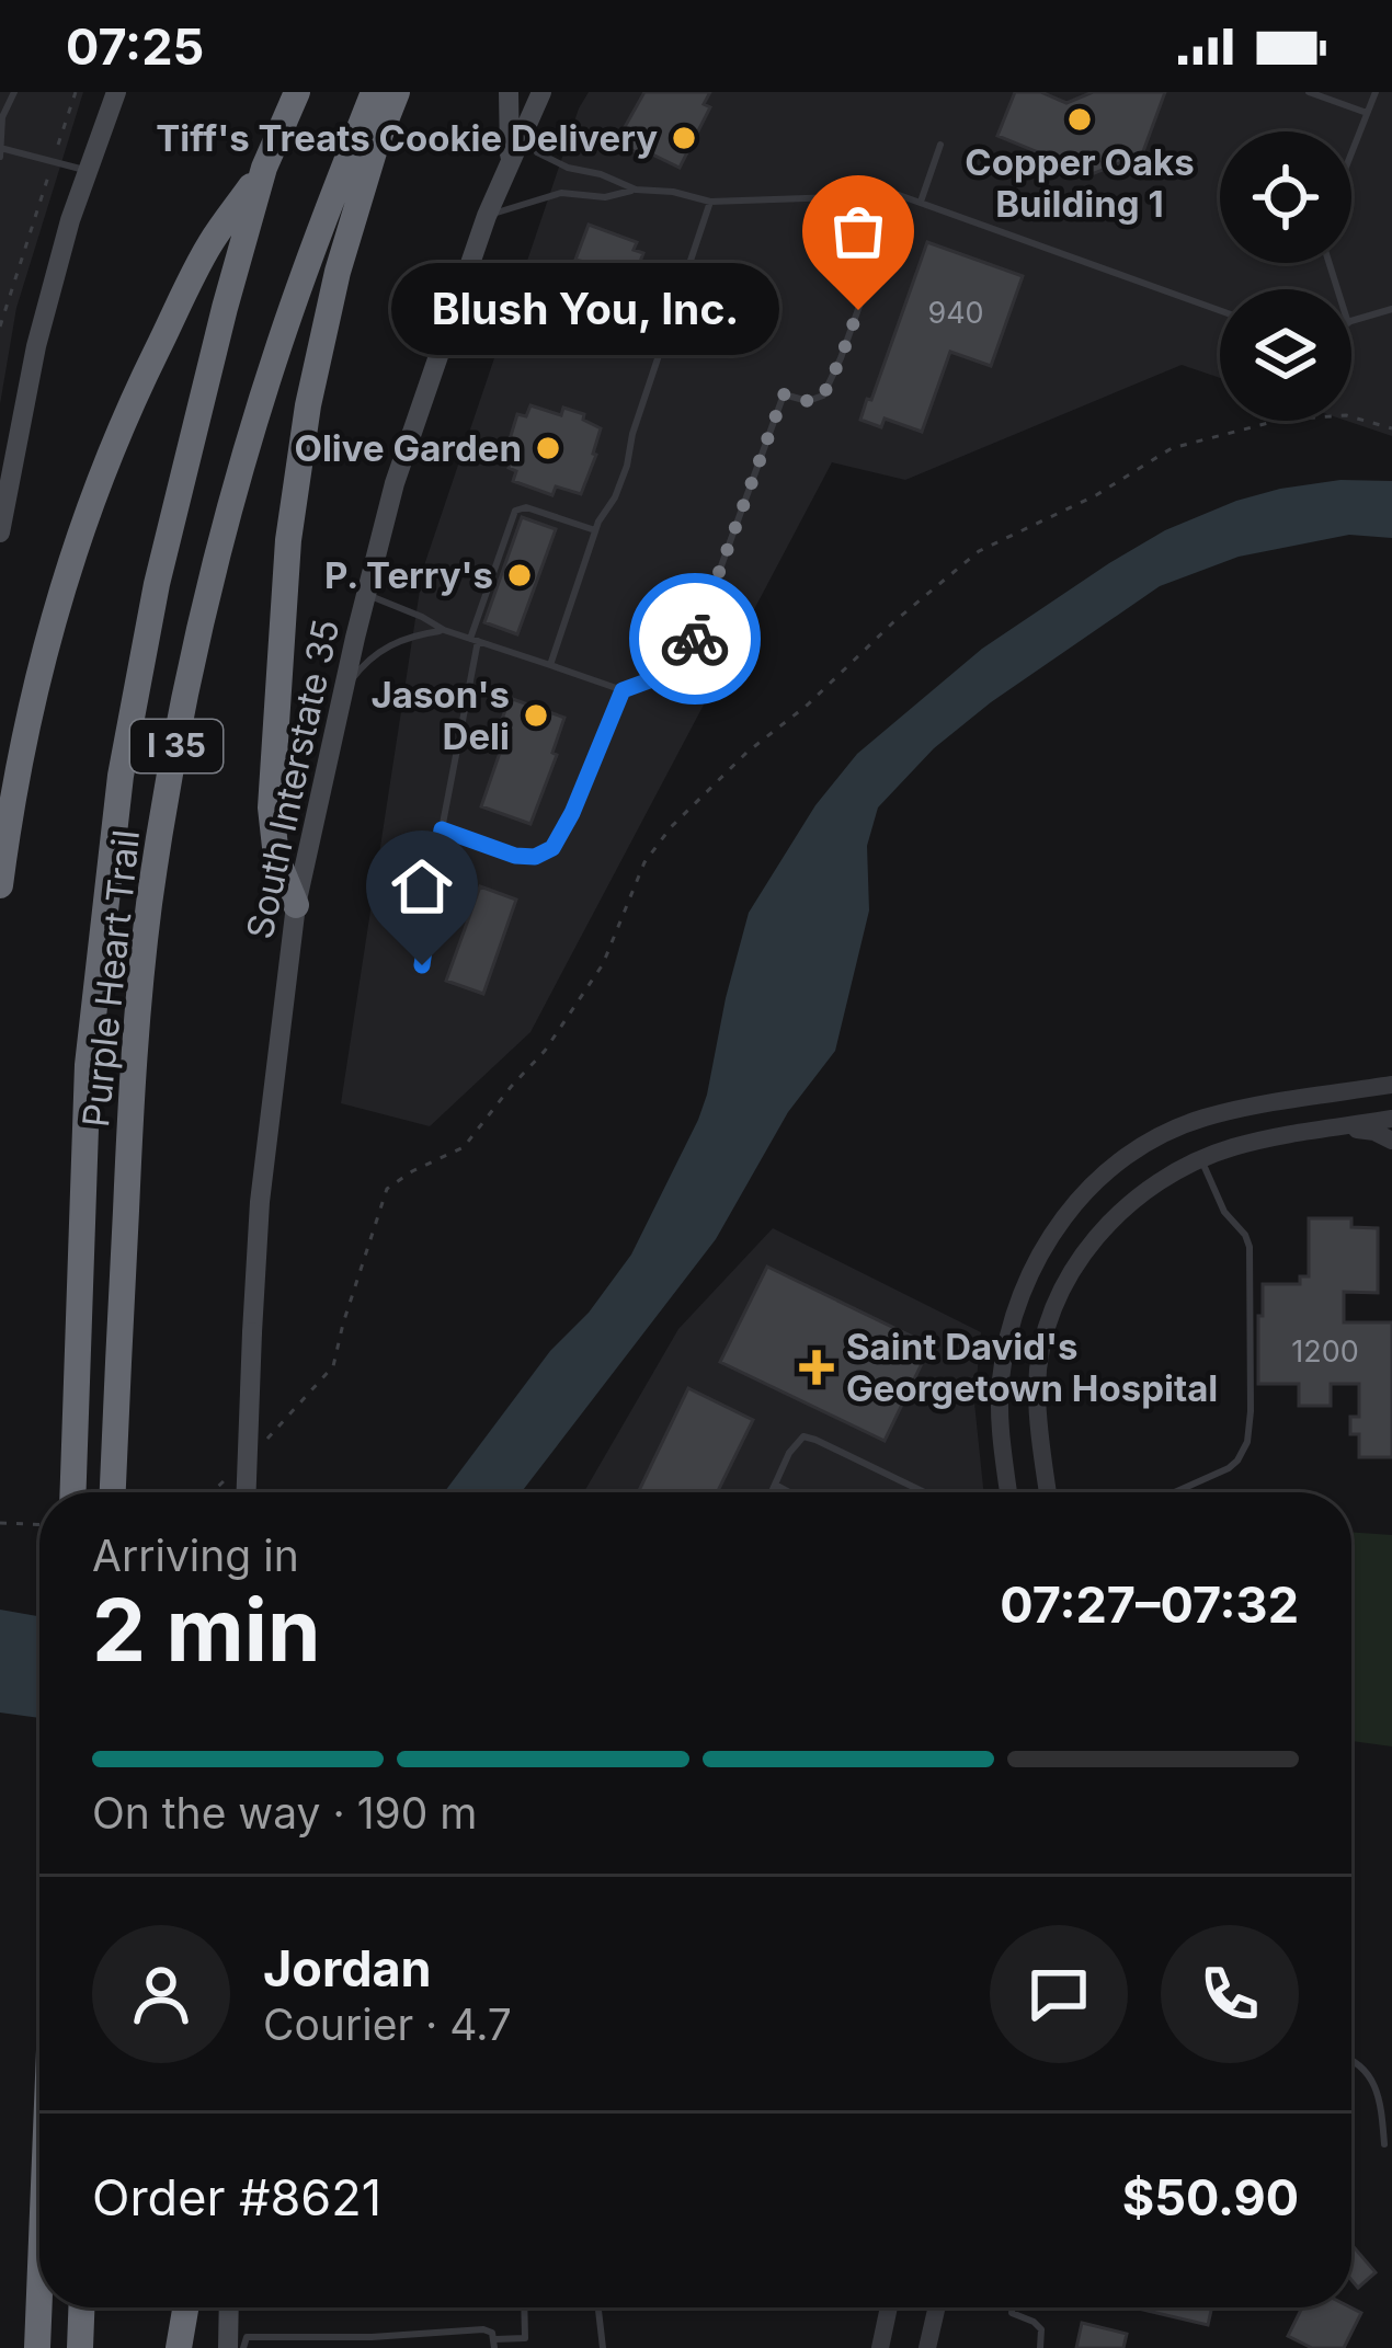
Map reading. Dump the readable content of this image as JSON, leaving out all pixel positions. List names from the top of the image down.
{
  "streets": {
    "highway": ["I 35", "Purple Heart Trail"],
    "main road": ["South Interstate 35"]
  },
  "places": {
    "other": [
      "Copper Oaks Building 1",
      "Tiff's Treats Cookie Delivery",
      "Blush You, Inc.",
      "Olive Garden",
      "P. Terry's",
      "Jason's Deli"
    ],
    "health": ["Saint David's Georgetown Hospital"]
  },
  "house_numbers": ["940", "1200"],
  "page": {
    "status": "07:25",
    "bubble": "Blush You, Inc.",
    "heading": ["2 min", "Arriving in", "07:27–07:32"],
    "panel": [
      "Jordan",
      "Courier · 4.7",
      "Order #8621",
      "$50.90"
    ],
    "bar": "On the way · 190 m"
  }
}
